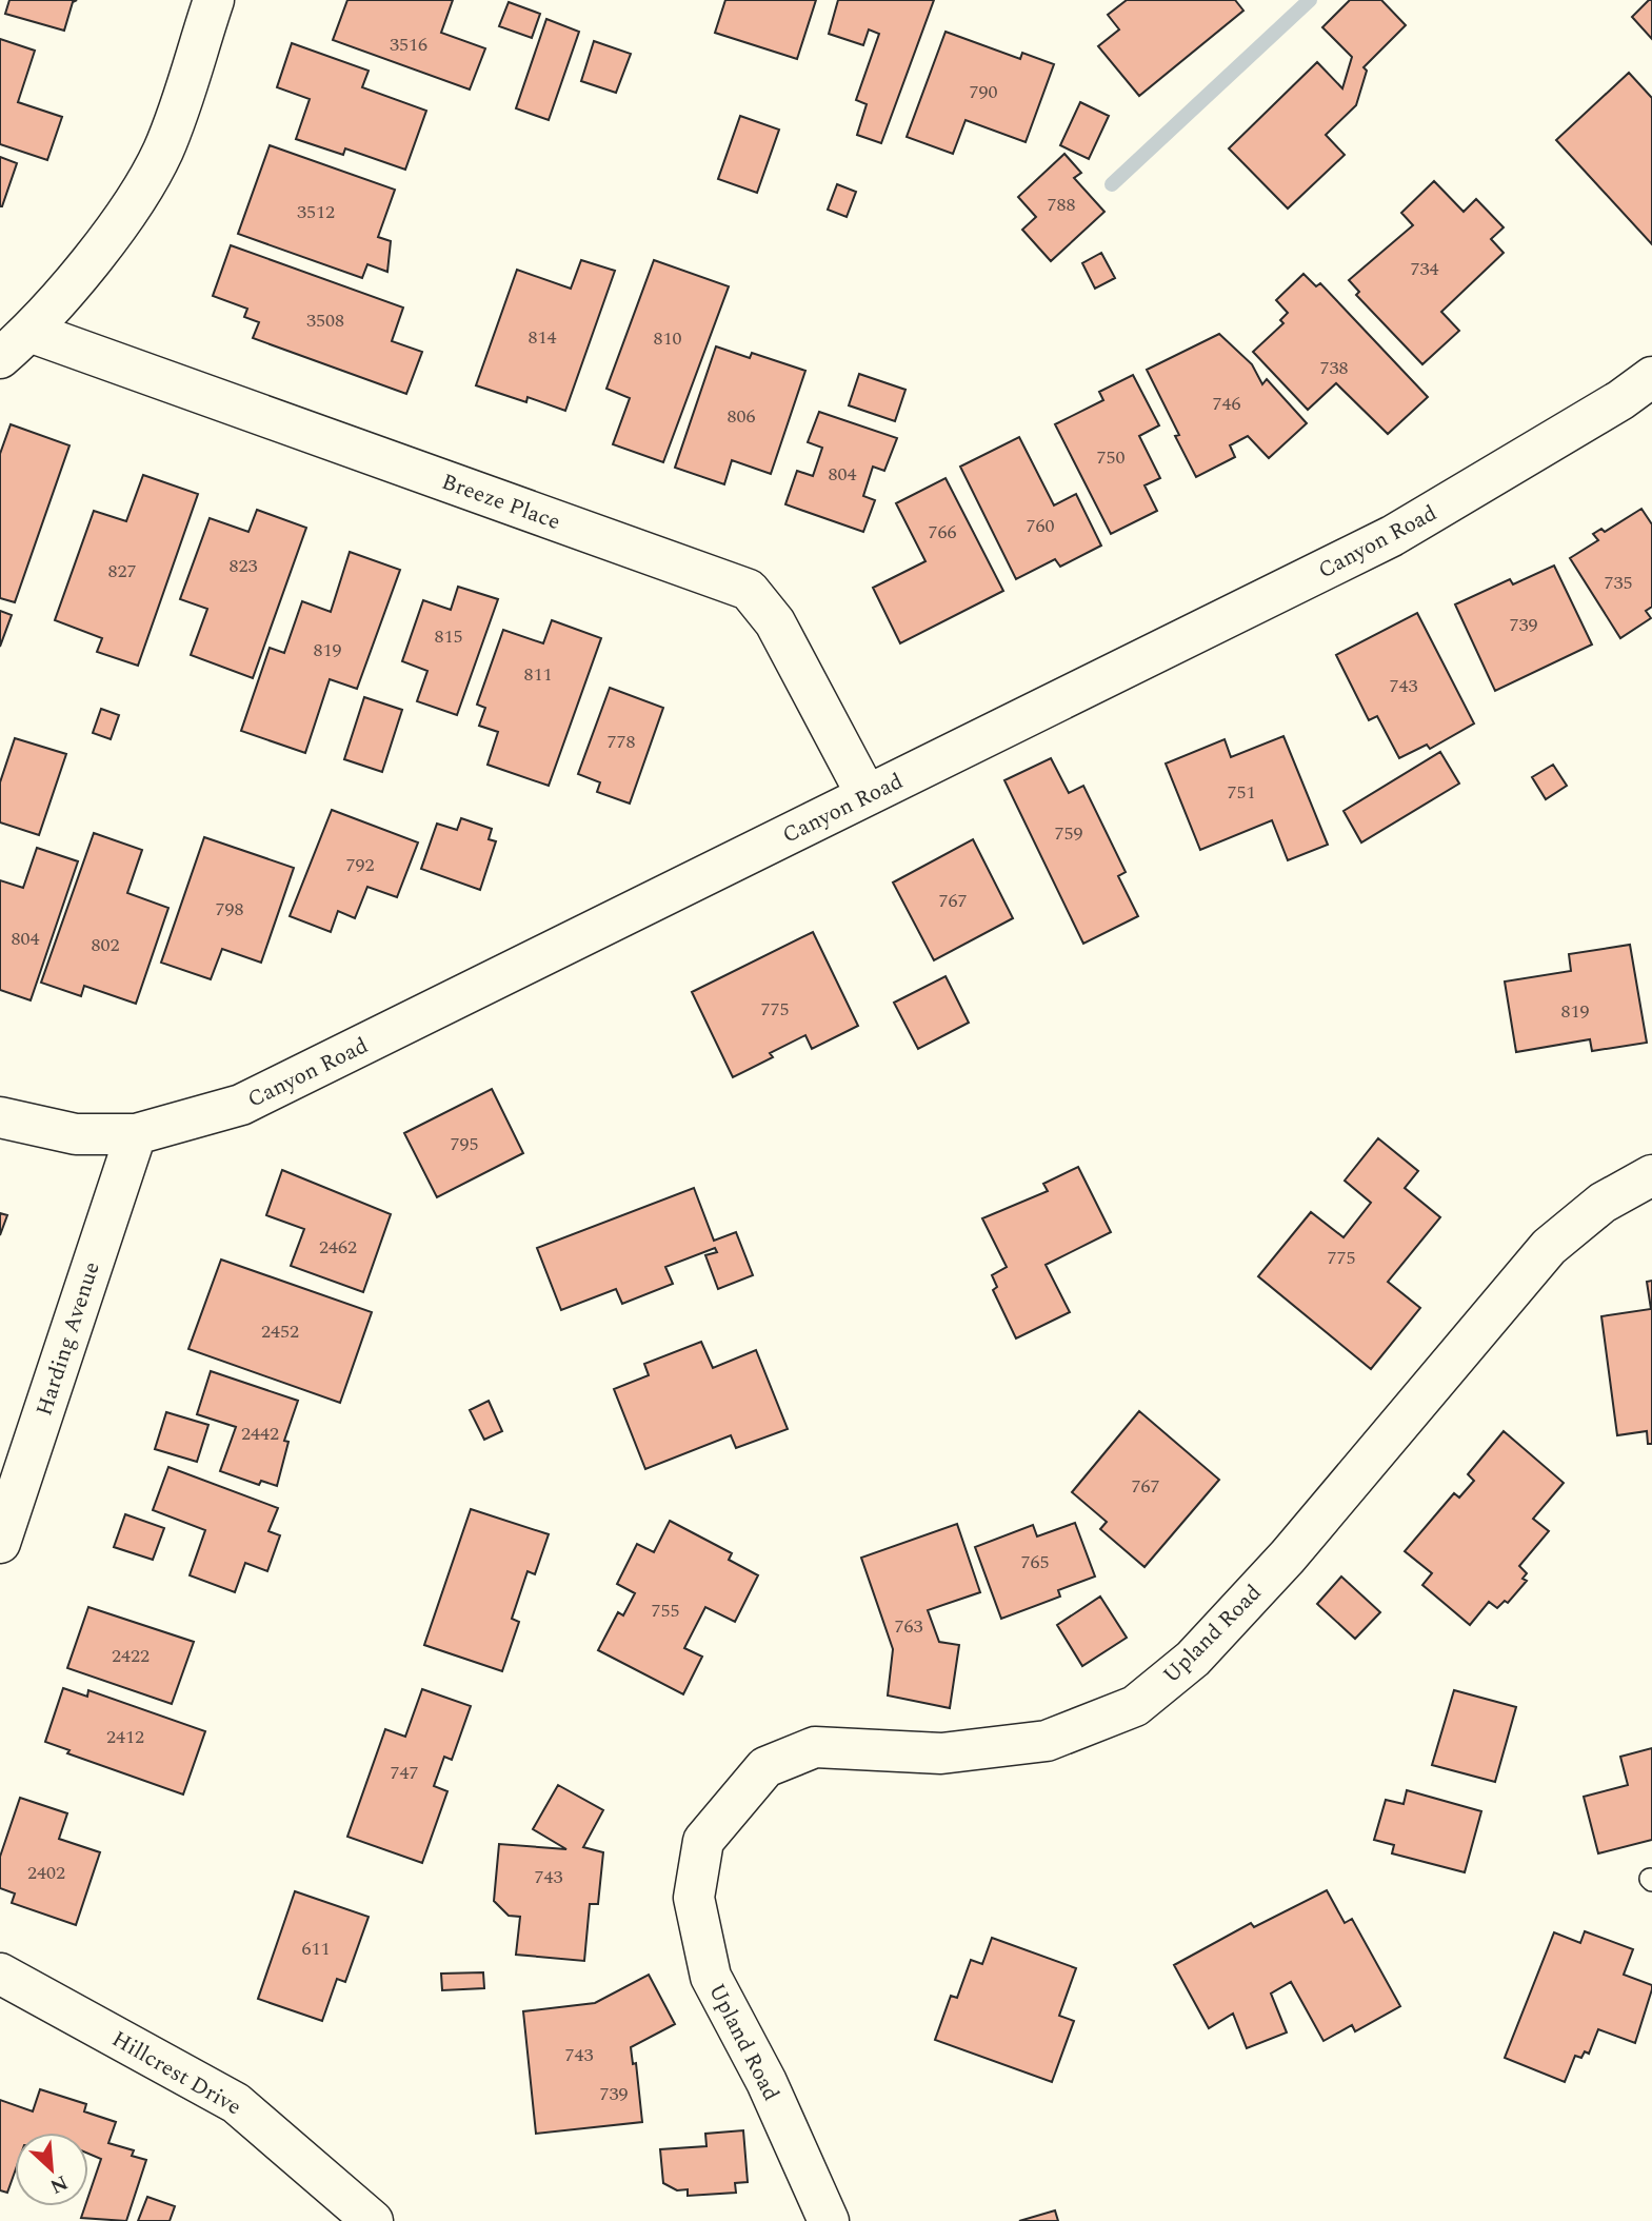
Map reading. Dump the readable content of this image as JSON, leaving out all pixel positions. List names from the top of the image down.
{
  "streets": {
    "street": [
      "Breeze Place",
      "Canyon Road",
      "Harding Avenue",
      "Upland Road",
      "Hillcrest Drive"
    ]
  },
  "crossings": [
    ["Breeze Place", "Canyon Road"],
    ["Canyon Road", "Harding Avenue"]
  ],
  "house_numbers": [
    "3516",
    "790",
    "788",
    "3512",
    "734",
    "3508",
    "814",
    "810",
    "738",
    "746",
    "806",
    "750",
    "804",
    "760",
    "766",
    "823",
    "827",
    "735",
    "739",
    "815",
    "819",
    "811",
    "743",
    "778",
    "751",
    "759",
    "792",
    "767",
    "798",
    "804",
    "802",
    "775",
    "819",
    "795",
    "2462",
    "775",
    "2452",
    "2442",
    "767",
    "765",
    "755",
    "763",
    "2422",
    "2412",
    "747",
    "2402",
    "743",
    "611",
    "743",
    "739"
  ],
  "north": "bottom right"
}
